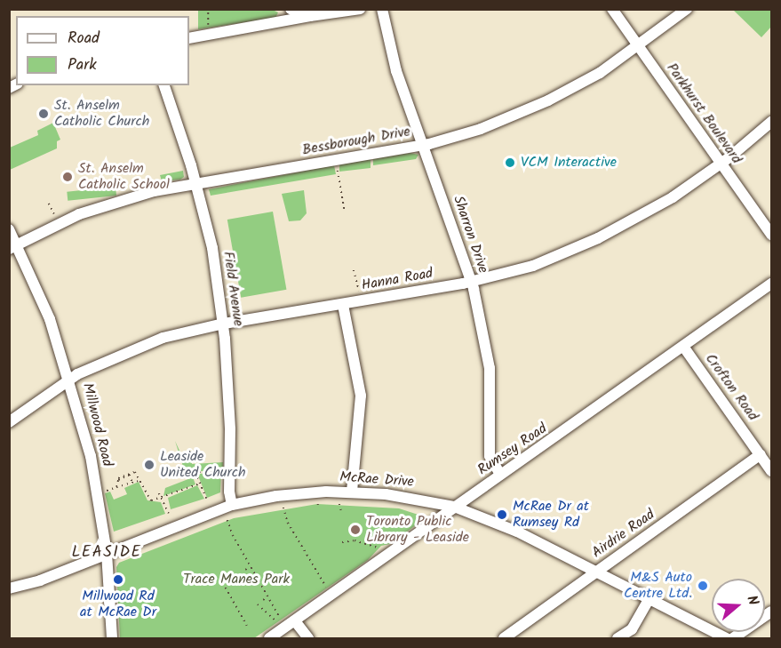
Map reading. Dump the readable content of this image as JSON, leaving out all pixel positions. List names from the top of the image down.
{
  "streets": {
    "street": [
      "Parkhurst Boulevard",
      "Bessborough Drive",
      "Sharron Drive",
      "Hanna Road",
      "Field Avenue",
      "Crofton Road",
      "Millwood Road",
      "Rumsey Road",
      "McRae Drive",
      "Airdrie Road"
    ]
  },
  "crossings": [
    ["Parkhurst Boulevard", "Bessborough Drive"],
    ["Parkhurst Boulevard", "Hanna Road"],
    ["Bessborough Drive", "Sharron Drive"],
    ["Bessborough Drive", "Field Avenue"],
    ["Bessborough Drive", "Millwood Road"],
    ["Sharron Drive", "Hanna Road"],
    ["Sharron Drive", "Rumsey Road"],
    ["Hanna Road", "Field Avenue"],
    ["Hanna Road", "Millwood Road"],
    ["Field Avenue", "McRae Drive"],
    ["Crofton Road", "Rumsey Road"],
    ["Crofton Road", "Airdrie Road"],
    ["Millwood Road", "McRae Drive"],
    ["Rumsey Road", "McRae Drive"],
    ["McRae Drive", "Airdrie Road"]
  ],
  "districts": ["LEASIDE"],
  "parks": ["Trace Manes Park"],
  "places": [
    "St. Anselm Catholic Church",
    "VCM Interactive",
    "St. Anselm Catholic School",
    "Leaside United Church",
    "McRae Dr at Rumsey Rd",
    "Toronto Public Library - Leaside",
    "Millwood Rd at McRae Dr",
    "M&S Auto Centre Ltd."
  ],
  "legend": ["Road", "Park"],
  "north": "right"
}
